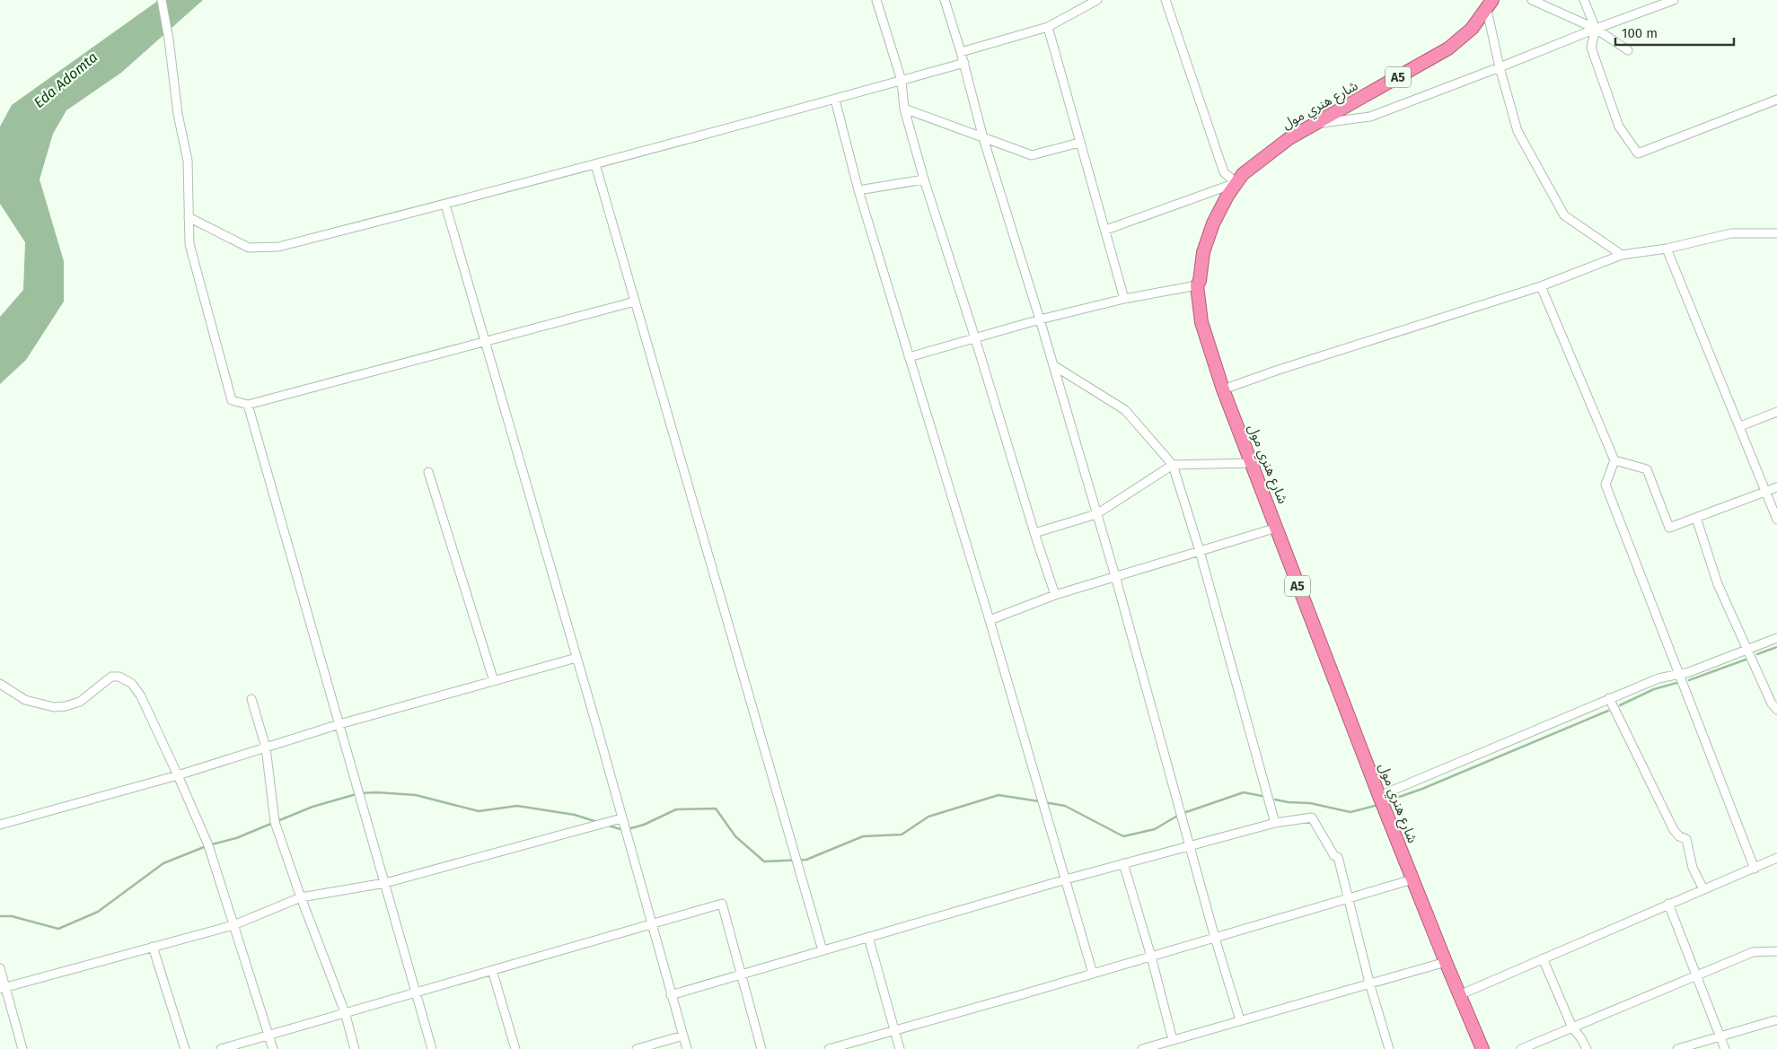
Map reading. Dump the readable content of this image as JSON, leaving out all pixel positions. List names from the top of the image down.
{
  "streets": {
    "highway": ["A5", "شارع هنري مول"]
  },
  "water": ["Eda Adomta"],
  "scale_bar": "100 m"
}
